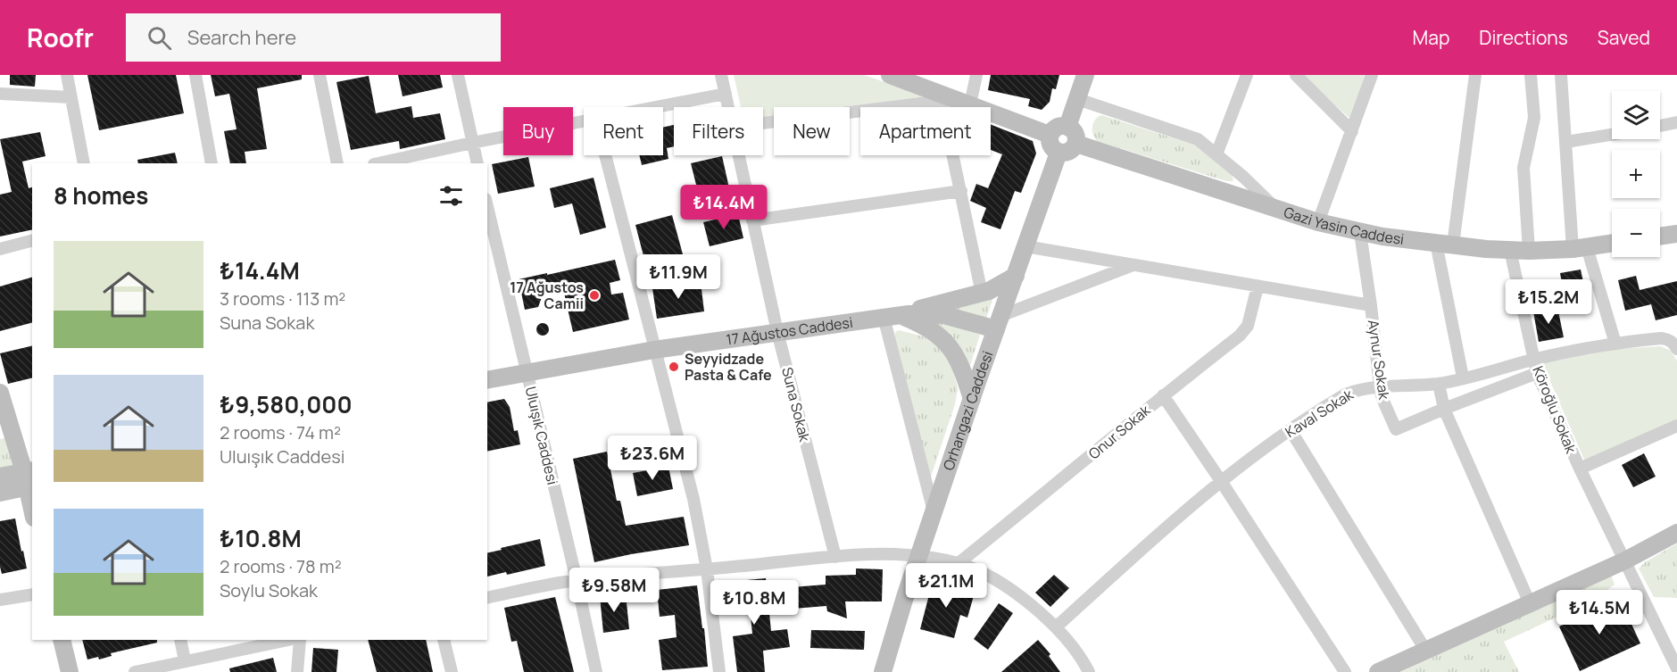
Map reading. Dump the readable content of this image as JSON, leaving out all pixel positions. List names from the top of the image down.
{
  "streets": {
    "street": [
      "Gazi Yasin Caddesi",
      "17 Ağustos Caddesi",
      "Aynur Sokak",
      "Suna Sokak",
      "Köroğlu Sokak",
      "Orhangazi Caddesi",
      "Kaval Sokak",
      "Onur Sokak",
      "Uluışık Caddesi"
    ]
  },
  "crossings": [
    ["Gazi Yasin Caddesi", "Aynur Sokak"],
    ["Gazi Yasin Caddesi", "Köroğlu Sokak"],
    ["Gazi Yasin Caddesi", "Orhangazi Caddesi"],
    ["17 Ağustos Caddesi", "Suna Sokak"],
    ["17 Ağustos Caddesi", "Orhangazi Caddesi"],
    ["17 Ağustos Caddesi", "Uluışık Caddesi"],
    ["Aynur Sokak", "Köroğlu Sokak"],
    ["Aynur Sokak", "Kaval Sokak"],
    ["Köroğlu Sokak", "Kaval Sokak"]
  ],
  "places": ["17 Ağustos Camii", "Seyyidzade Pasta & Cafe"],
  "page": {
    "header": "Roofr",
    "search": "Search here",
    "nav": ["Map", "Directions", "Saved"],
    "map_buttons": ["+", "−"],
    "chip": [
      "Buy",
      "Rent",
      "Filters",
      "New",
      "Apartment"
    ],
    "heading": "8 homes",
    "price": [
      "₺14.4M",
      "₺11.9M",
      "₺15.2M",
      "₺23.6M",
      "₺21.1M",
      "₺9.58M",
      "₺10.8M",
      "₺14.5M"
    ],
    "list": [
      {
        "name": "₺14.4M",
        "note": "3 rooms · 113 m² · Suna Sokak"
      },
      {
        "name": "₺9,580,000",
        "note": "2 rooms · 74 m² · Uluışık Caddesi"
      },
      {
        "name": "₺10.8M",
        "note": "2 rooms · 78 m² · Soylu Sokak"
      }
    ]
  }
}
